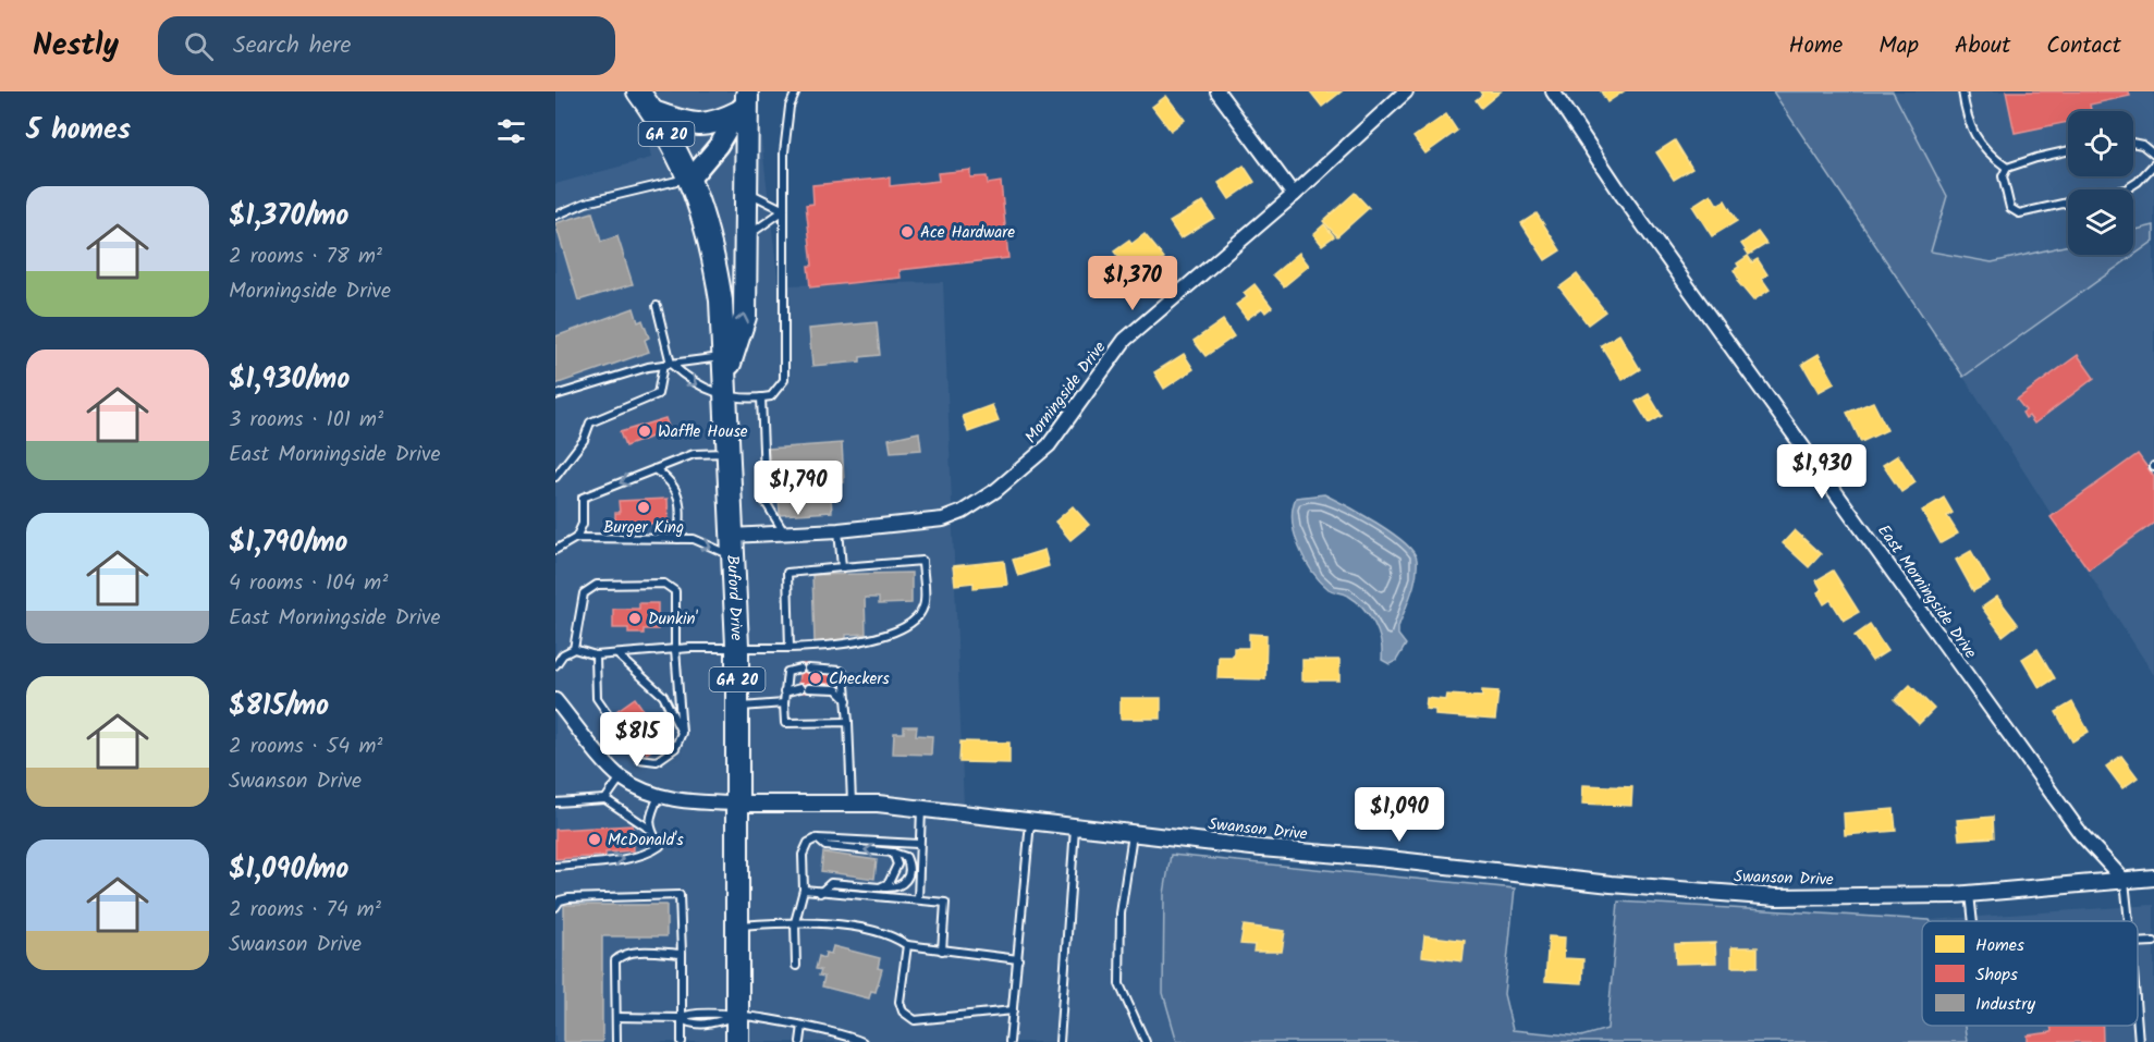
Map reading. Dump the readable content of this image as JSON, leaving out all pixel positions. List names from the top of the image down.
{
  "streets": {
    "highway": ["GA 20", "Buford Drive"],
    "street": ["Morningside Drive", "East Morningside Drive", "Swanson Drive"]
  },
  "crossings": [
    ["East Morningside Drive", "Swanson Drive"],
    ["Buford Drive", "Swanson Drive"]
  ],
  "places": [
    "Ace Hardware",
    "Waffle House",
    "Burger King",
    "Dunkin'",
    "Checkers",
    "McDonald's"
  ],
  "legend": ["Homes", "Shops", "Industry"],
  "page": {
    "header": "Nestly",
    "search": "Search here",
    "nav": [
      "Home",
      "Map",
      "About",
      "Contact"
    ],
    "heading": "5 homes",
    "list": [
      {
        "name": "$1,370/mo",
        "note": "2 rooms · 78 m² · Morningside Drive"
      },
      {
        "name": "$1,930/mo",
        "note": "3 rooms · 101 m² · East Morningside Drive"
      },
      {
        "name": "$1,790/mo",
        "note": "4 rooms · 104 m² · East Morningside Drive"
      },
      {
        "name": "$815/mo",
        "note": "2 rooms · 54 m² · Swanson Drive"
      },
      {
        "name": "$1,090/mo",
        "note": "2 rooms · 74 m² · Swanson Drive"
      }
    ],
    "price": [
      "$1,370",
      "$1,930",
      "$1,790",
      "$815",
      "$1,090"
    ]
  }
}
